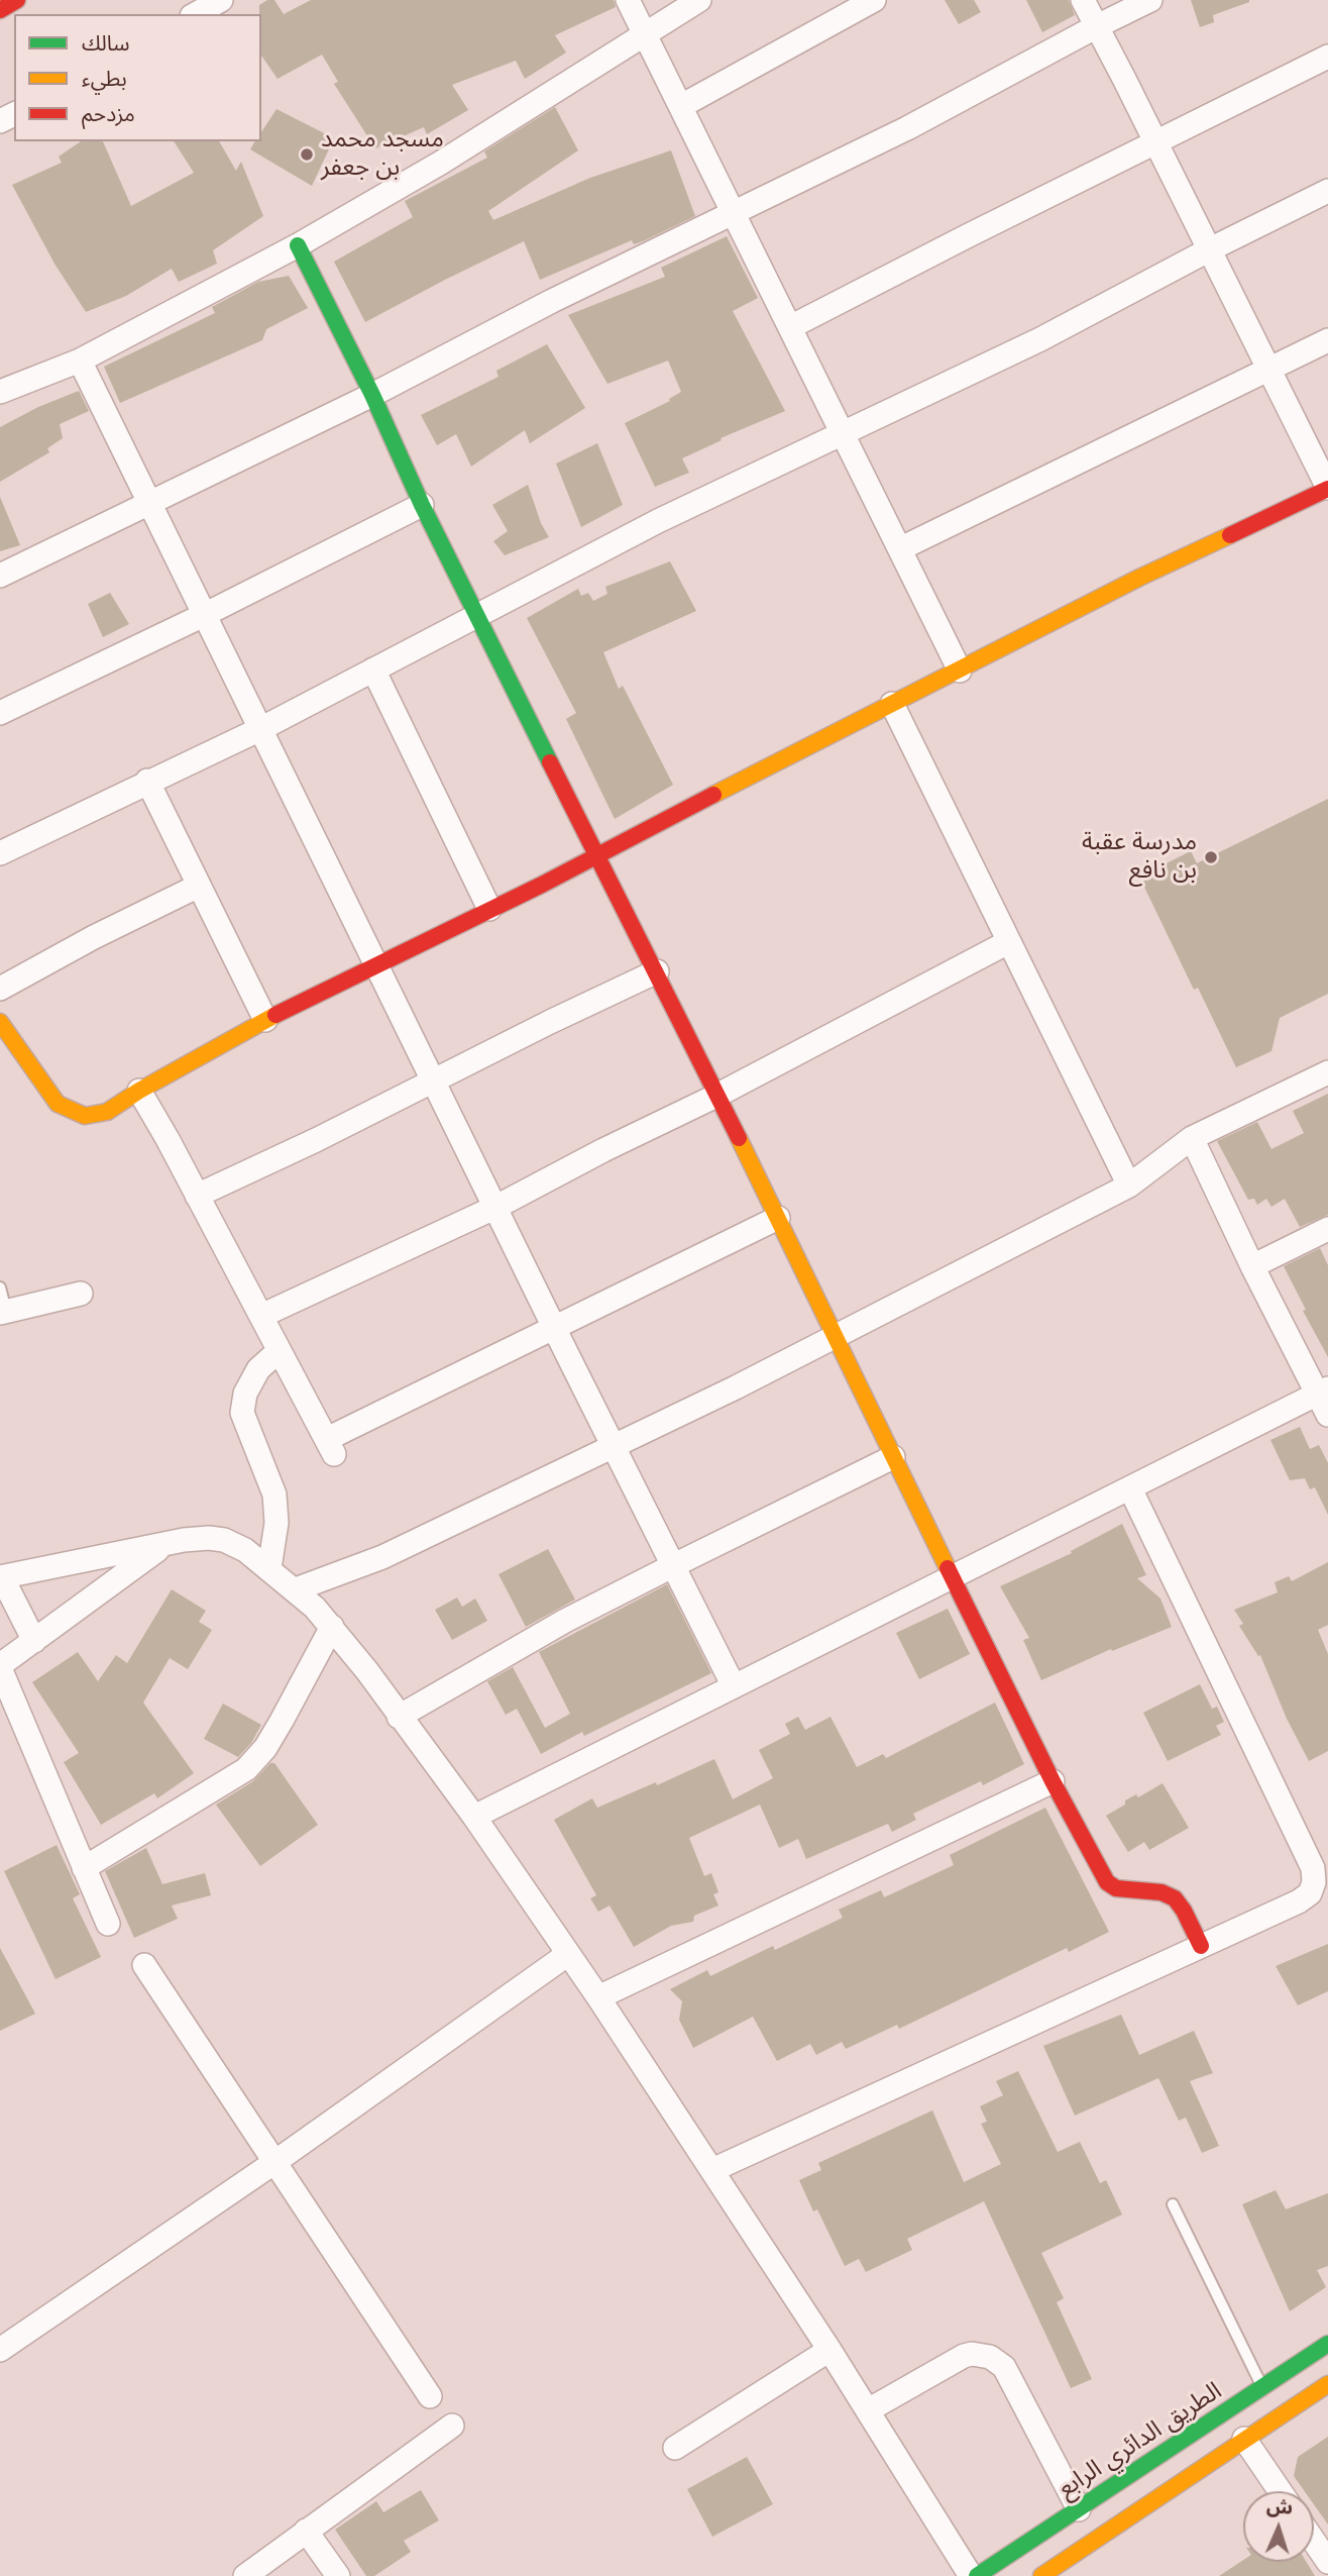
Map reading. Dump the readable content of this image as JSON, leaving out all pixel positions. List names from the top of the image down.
{
  "streets": {
    "main road": ["الطريق الدائري الرابع"]
  },
  "places": ["مسجد محمد بن جعفر", "مدرسة عقبة بن نافع"],
  "legend": ["سالك", "بطيء", "مزدحم"],
  "north": "top"
}
